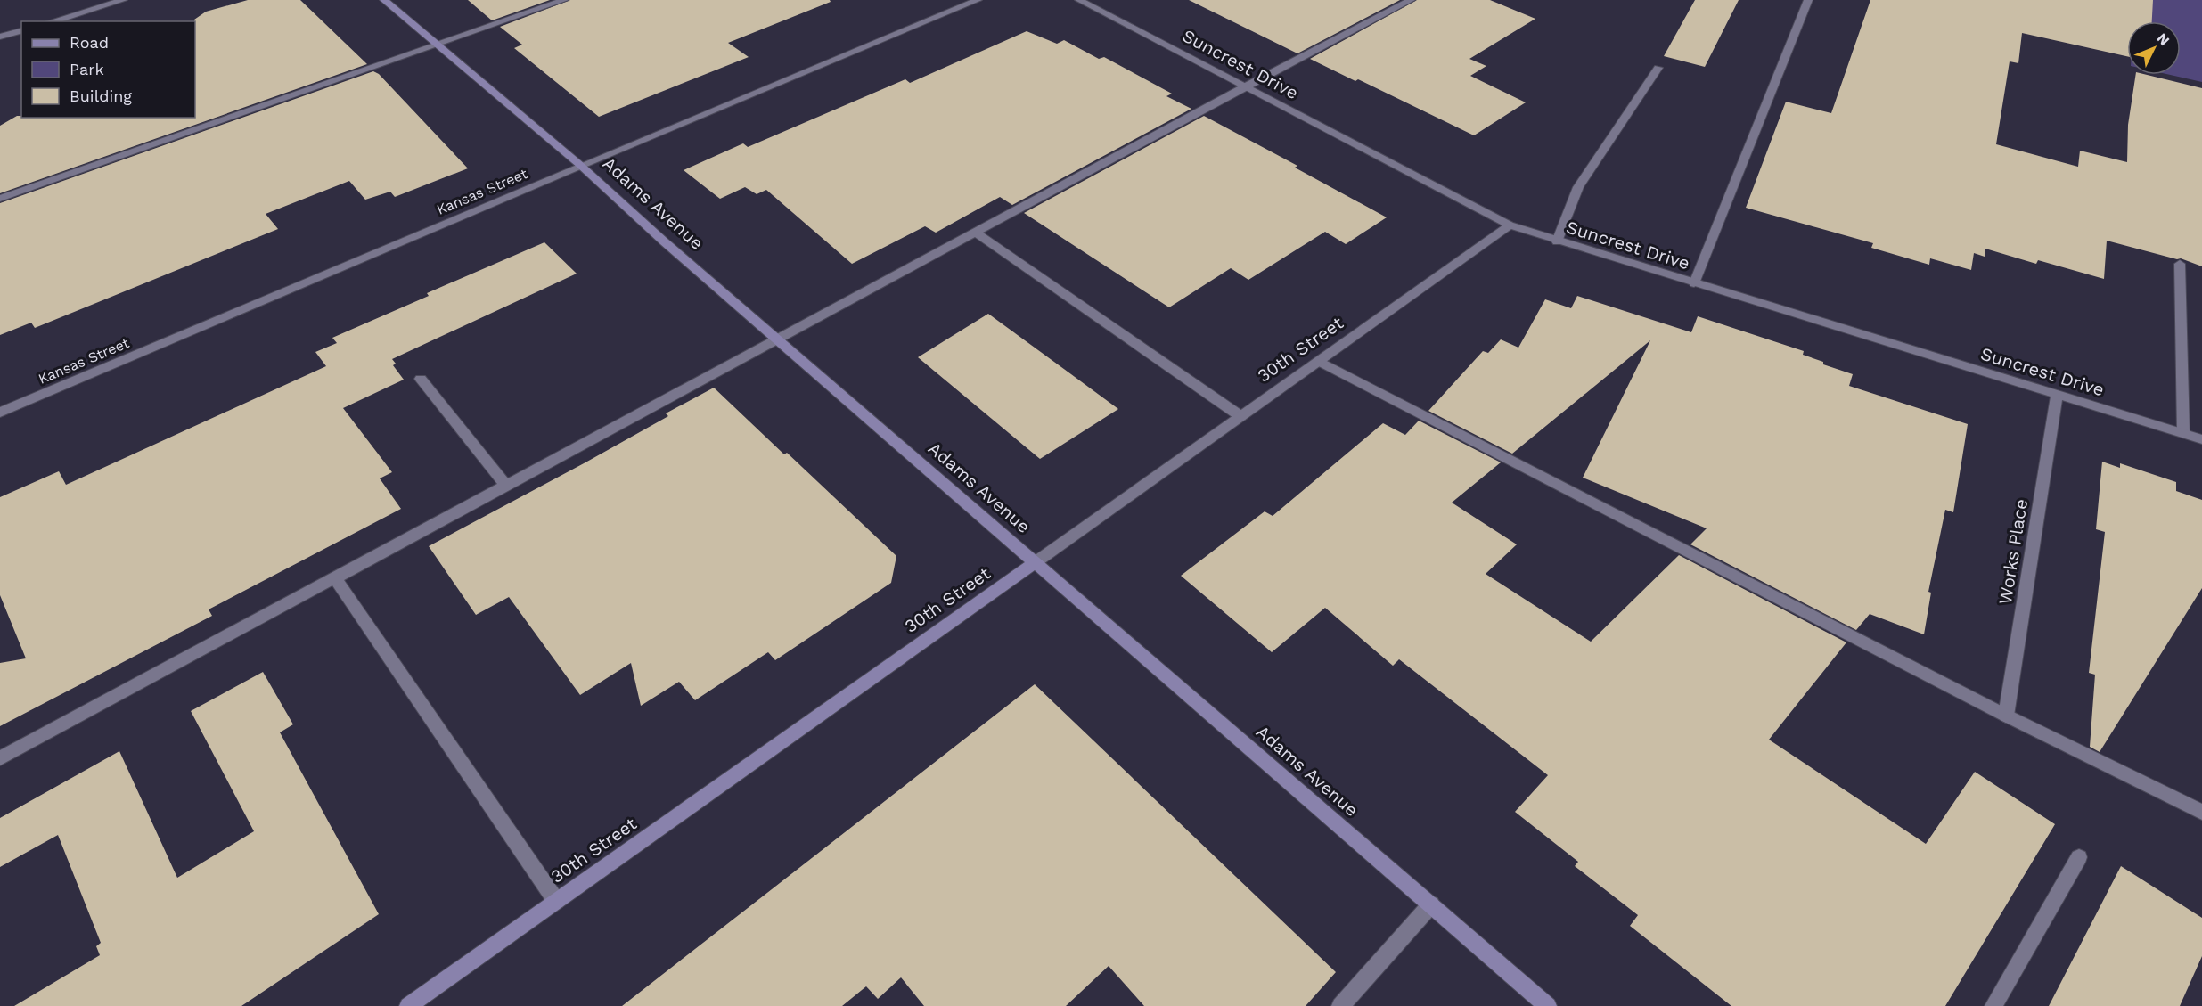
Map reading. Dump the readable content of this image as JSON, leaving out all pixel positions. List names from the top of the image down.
{
  "streets": {
    "main road": ["Adams Avenue", "30th Street"],
    "street": ["Suncrest Drive", "Kansas Street", "Works Place"]
  },
  "crossings": [
    ["Suncrest Drive", "30th Street"],
    ["Suncrest Drive", "Works Place"],
    ["Kansas Street", "Adams Avenue"],
    ["Adams Avenue", "30th Street"]
  ],
  "legend": ["Road", "Park", "Building"],
  "north": "top right"
}
